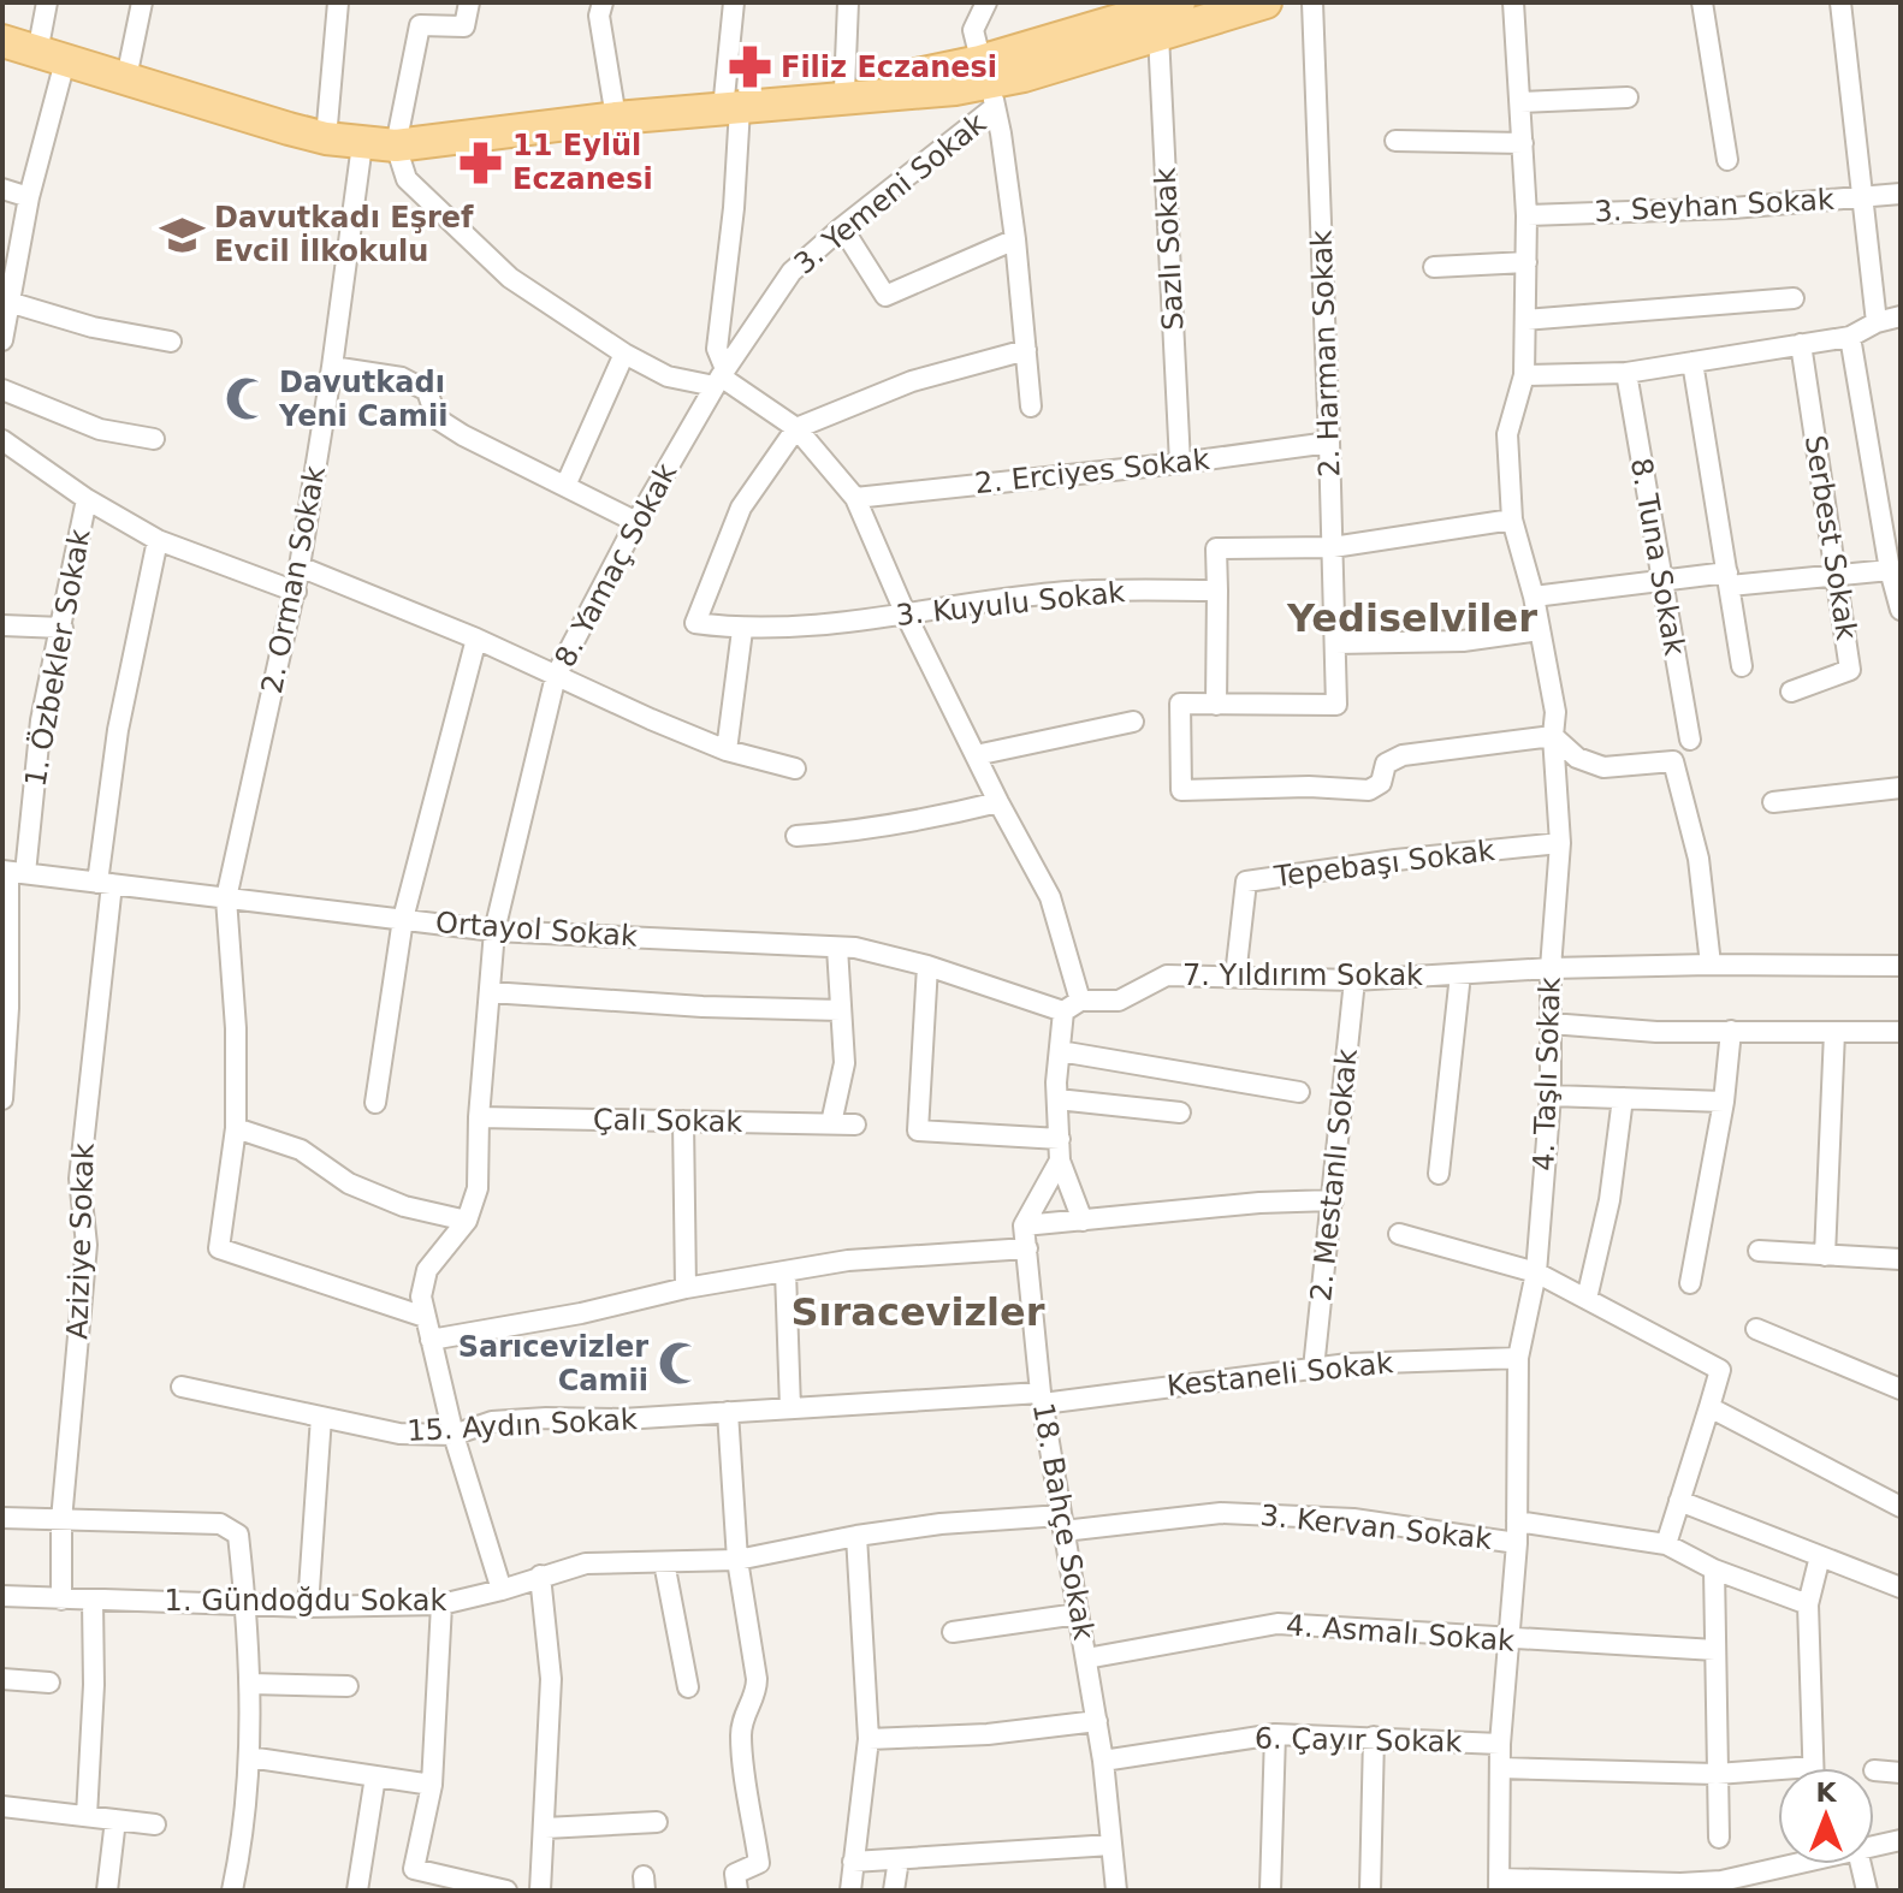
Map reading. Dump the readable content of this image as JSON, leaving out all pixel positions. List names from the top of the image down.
{
  "streets": {
    "street": [
      "3. Yemeni Sokak",
      "3. Seyhan Sokak",
      "Sazlı Sokak",
      "2. Harman Sokak",
      "2. Erciyes Sokak",
      "Serbest Sokak",
      "8. Tuna Sokak",
      "8. Yamaç Sokak",
      "2. Orman Sokak",
      "3. Kuyulu Sokak",
      "1. Özbekler Sokak",
      "Tepebaşı Sokak",
      "Ortayol Sokak",
      "7. Yıldırım Sokak",
      "4. Taşlı Sokak",
      "Çalı Sokak",
      "2. Mestanlı Sokak",
      "Aziziye Sokak",
      "Kestaneli Sokak",
      "15. Aydın Sokak",
      "18. Bahçe Sokak",
      "3. Kervan Sokak",
      "1. Gündoğdu Sokak",
      "4. Asmalı Sokak",
      "6. Çayır Sokak"
    ]
  },
  "crossings": [
    ["3. Yemeni Sokak", "8. Yamaç Sokak"],
    ["3. Seyhan Sokak", "4. Taşlı Sokak"],
    ["Sazlı Sokak", "2. Erciyes Sokak"],
    ["2. Harman Sokak", "2. Erciyes Sokak"],
    ["8. Yamaç Sokak", "Ortayol Sokak"],
    ["8. Yamaç Sokak", "Çalı Sokak"],
    ["2. Orman Sokak", "Ortayol Sokak"],
    ["1. Özbekler Sokak", "Ortayol Sokak"],
    ["Tepebaşı Sokak", "7. Yıldırım Sokak"],
    ["Tepebaşı Sokak", "4. Taşlı Sokak"],
    ["Ortayol Sokak", "7. Yıldırım Sokak"],
    ["Ortayol Sokak", "Aziziye Sokak"],
    ["7. Yıldırım Sokak", "4. Taşlı Sokak"],
    ["7. Yıldırım Sokak", "2. Mestanlı Sokak"],
    ["4. Taşlı Sokak", "Kestaneli Sokak"],
    ["4. Taşlı Sokak", "3. Kervan Sokak"],
    ["4. Taşlı Sokak", "4. Asmalı Sokak"],
    ["4. Taşlı Sokak", "6. Çayır Sokak"],
    ["2. Mestanlı Sokak", "Kestaneli Sokak"],
    ["Aziziye Sokak", "1. Gündoğdu Sokak"],
    ["Kestaneli Sokak", "15. Aydın Sokak"],
    ["Kestaneli Sokak", "18. Bahçe Sokak"],
    ["15. Aydın Sokak", "18. Bahçe Sokak"],
    ["18. Bahçe Sokak", "3. Kervan Sokak"],
    ["18. Bahçe Sokak", "1. Gündoğdu Sokak"],
    ["18. Bahçe Sokak", "4. Asmalı Sokak"],
    ["18. Bahçe Sokak", "6. Çayır Sokak"],
    ["3. Kervan Sokak", "1. Gündoğdu Sokak"]
  ],
  "districts": ["Yediselviler", "Sıracevizler"],
  "places": {
    "pharmacy": ["Filiz Eczanesi", "11 Eylül Eczanesi"],
    "school or university": ["Davutkadı Eşref Evcil İlkokulu"],
    "mosque": ["Davutkadı Yeni Camii", "Sarıcevizler Camii"]
  },
  "north": "top"
}
